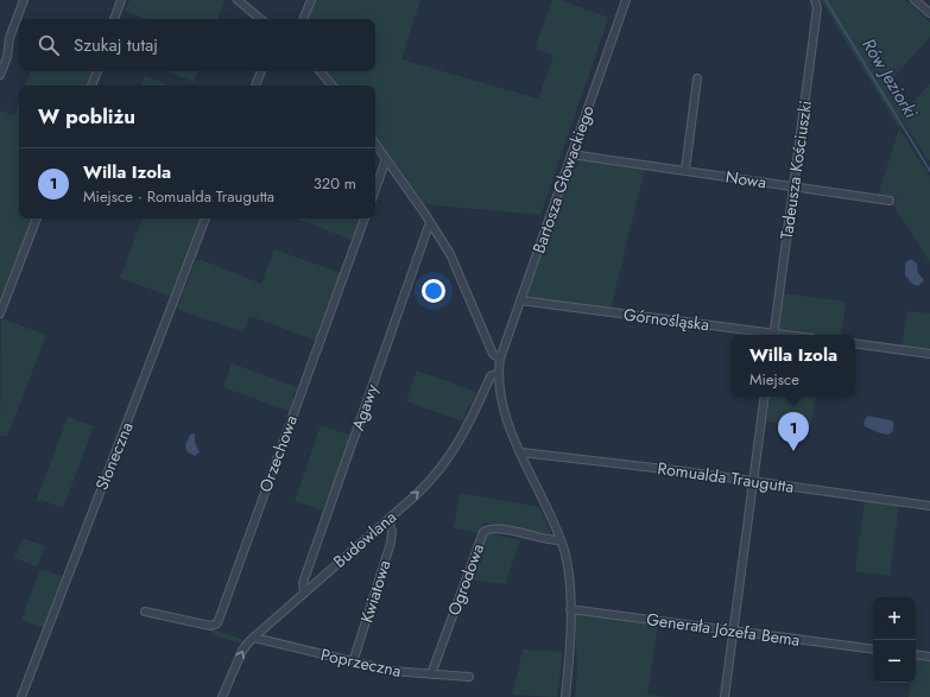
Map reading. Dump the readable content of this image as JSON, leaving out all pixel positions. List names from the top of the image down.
{
  "streets": {
    "street": [
      "Tadeusza Kościuszki",
      "Bartosza Głowackiego",
      "Nowa",
      "Górnośląska",
      "Agawy",
      "Orzechowa",
      "Słoneczna",
      "Romualda Traugutta",
      "Budowlana",
      "Ogrodowa",
      "Kwiatowa",
      "Generała Józefa Bema",
      "Poprzeczna"
    ]
  },
  "crossings": [
    ["Tadeusza Kościuszki", "Nowa"],
    ["Bartosza Głowackiego", "Nowa"],
    ["Bartosza Głowackiego", "Górnośląska"],
    ["Bartosza Głowackiego", "Romualda Traugutta"],
    ["Bartosza Głowackiego", "Budowlana"],
    ["Bartosza Głowackiego", "Ogrodowa"],
    ["Bartosza Głowackiego", "Generała Józefa Bema"],
    ["Agawy", "Budowlana"],
    ["Budowlana", "Kwiatowa"],
    ["Budowlana", "Poprzeczna"],
    ["Ogrodowa", "Poprzeczna"],
    ["Kwiatowa", "Poprzeczna"]
  ],
  "one_way": ["Budowlana"],
  "water": ["Rów Jeziorki"],
  "page": {
    "search": "Szukaj tutaj",
    "heading": "W pobliżu",
    "list": [
      {
        "mark": "1",
        "name": "Willa Izola",
        "note": "Miejsce · Romualda Traugutta",
        "value": "320 m"
      }
    ],
    "popup": ["Willa Izola", "Miejsce"],
    "pins": "1",
    "map_buttons": ["+", "−"]
  }
}
